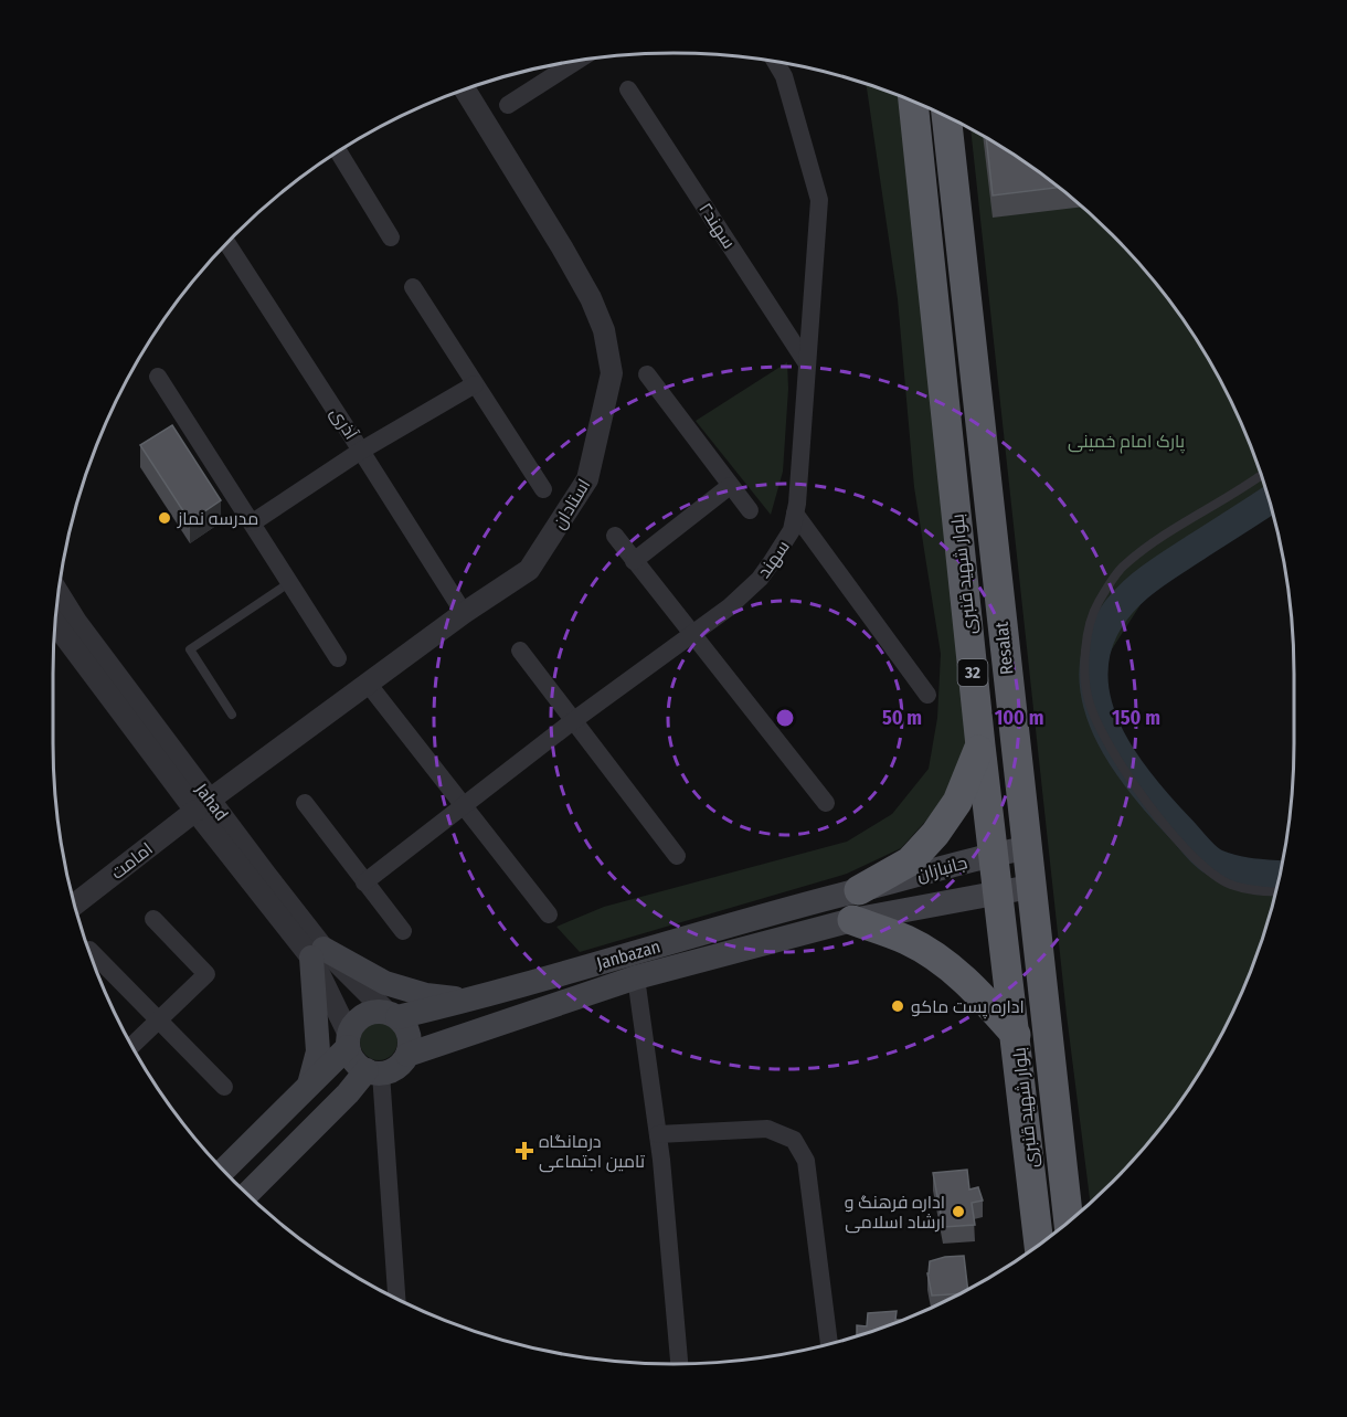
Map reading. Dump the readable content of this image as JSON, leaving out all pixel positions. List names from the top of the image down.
{
  "streets": {
    "highway": ["بلوار شهید قنبری", "Resalat", "32"],
    "main road": ["جانبازان", "Janbazan"],
    "street": [
      "سهند۲",
      "آذری",
      "استادان",
      "سهند",
      "Jahad",
      "امامت"
    ]
  },
  "crossings": [
    ["سهند۲", "سهند"],
    ["آذری", "استادان"],
    ["استادان", "Jahad"],
    ["استادان", "امامت"],
    ["بلوار شهید قنبری", "جانبازان"],
    ["بلوار شهید قنبری", "Janbazan"],
    ["Resalat", "جانبازان"],
    ["Resalat", "Janbazan"],
    ["Jahad", "امامت"],
    ["Jahad", "Janbazan"],
    ["جانبازان", "Janbazan"]
  ],
  "parks": ["پارک امام خمینی"],
  "places": {
    "other": ["مدرسه نماز", "اداره پست ماکو", "اداره فرهنگ و ارشاد اسلامی"],
    "health": ["درمانگاه تامین اجتماعی"]
  },
  "rings": ["50 m", "100 m", "150 m"]
}
